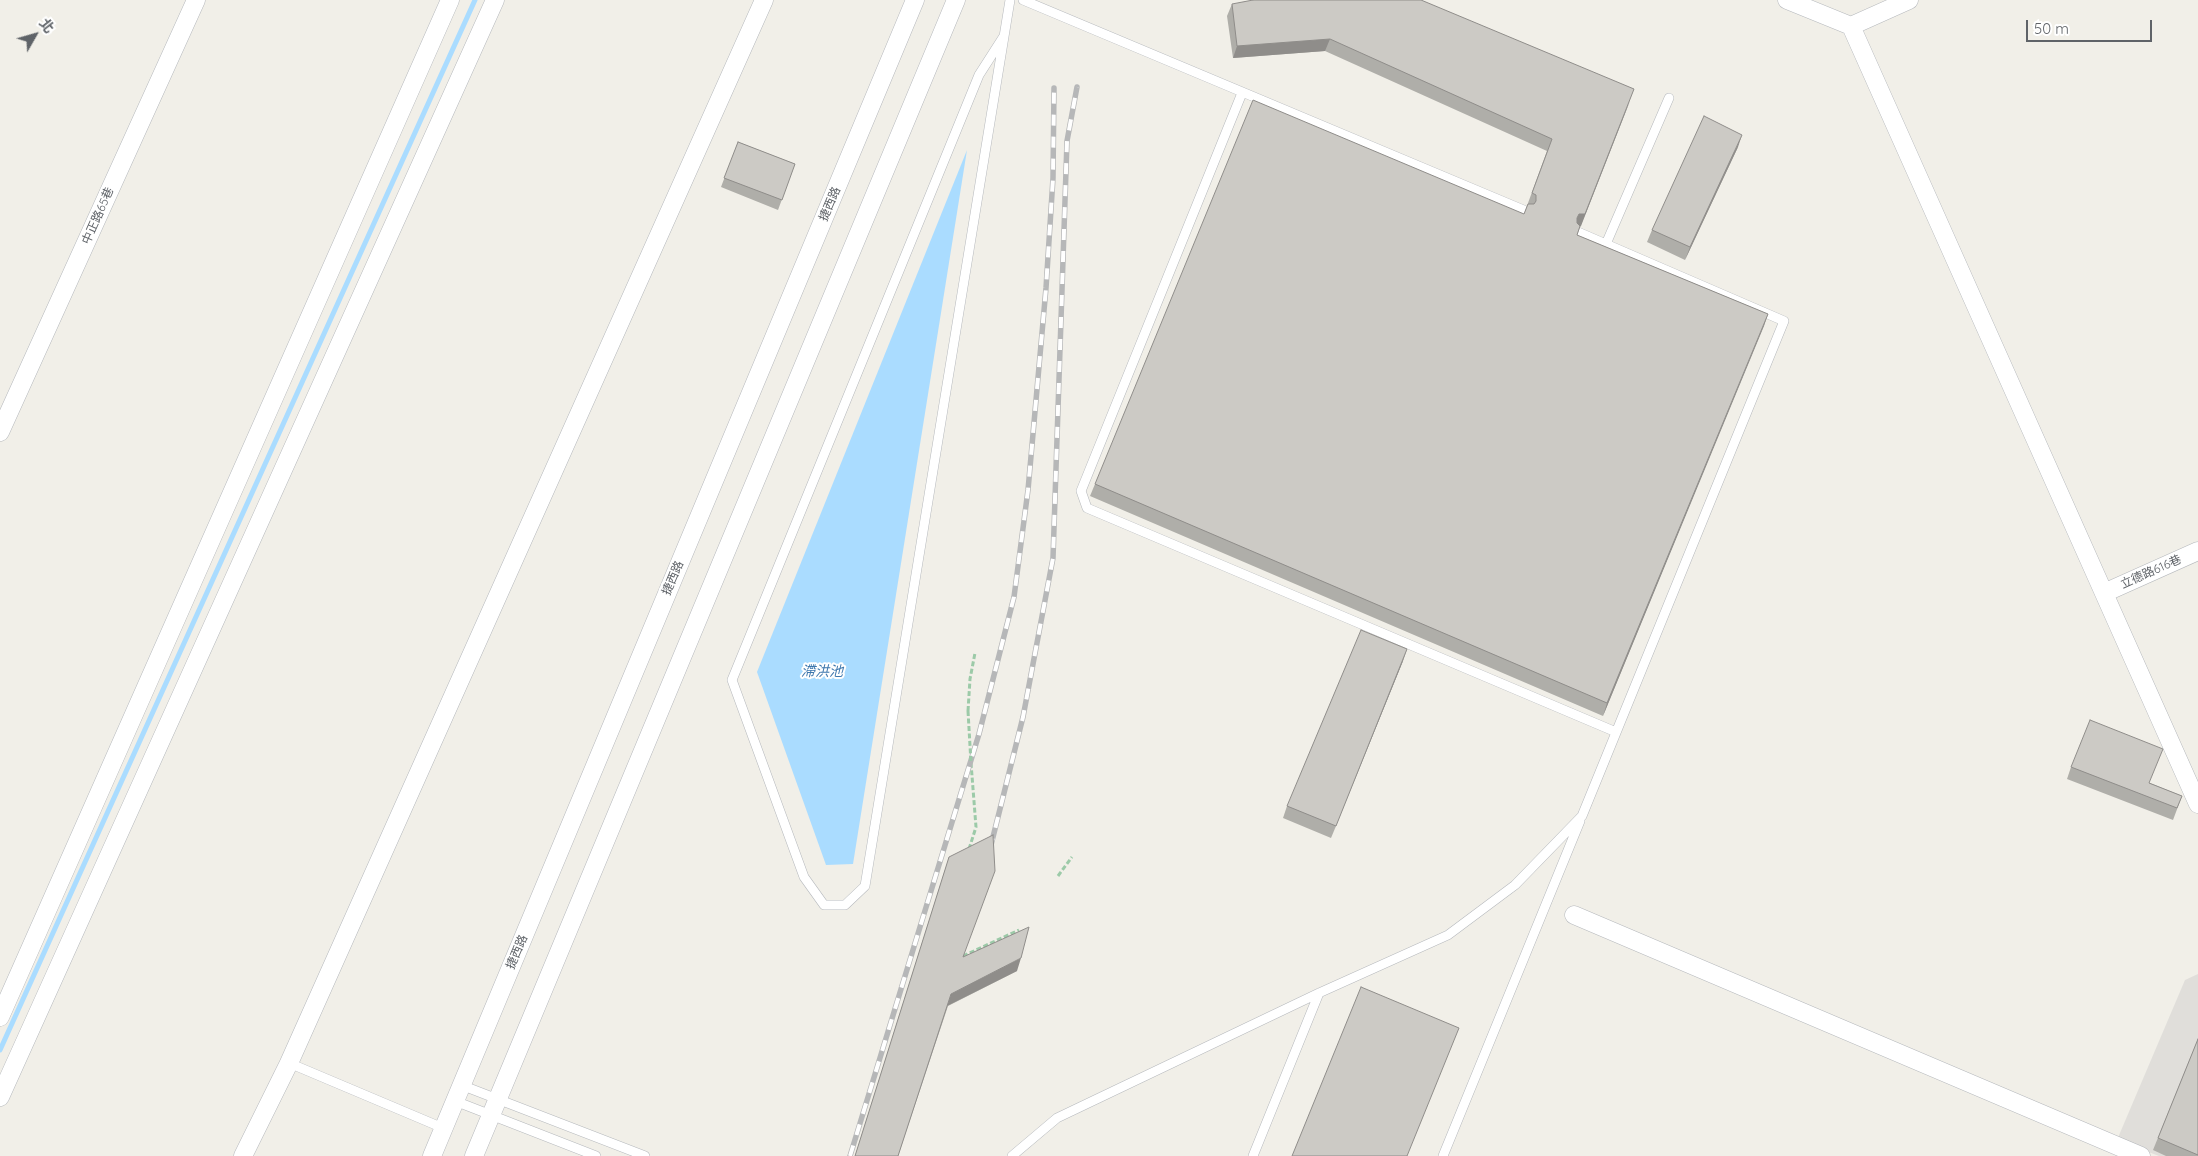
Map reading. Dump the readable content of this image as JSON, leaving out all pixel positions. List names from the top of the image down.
{
  "streets": {
    "street": ["捷西路", "中正路65巷", "立德路616巷"]
  },
  "water": ["滯洪池"],
  "scale_bar": "50 m",
  "north": "top right"
}
